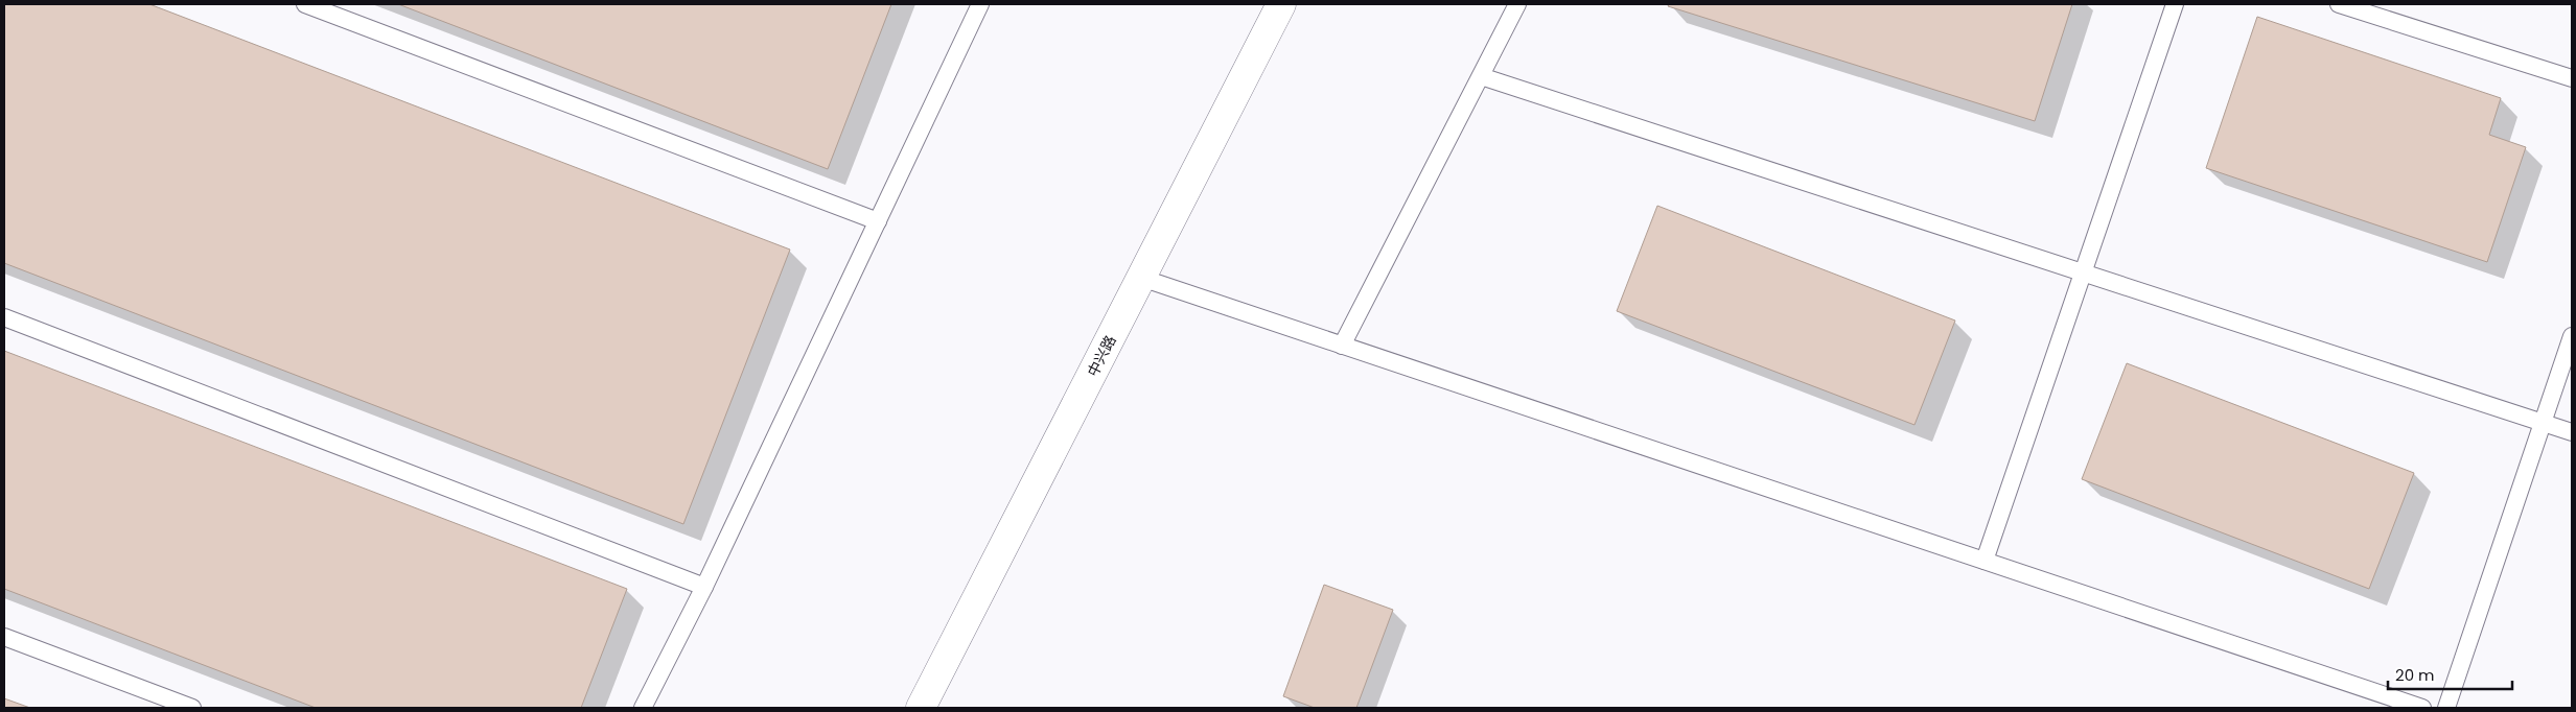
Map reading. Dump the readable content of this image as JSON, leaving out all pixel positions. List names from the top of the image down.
{
  "streets": {
    "street": ["中兴路"]
  },
  "scale_bar": "20 m"
}
